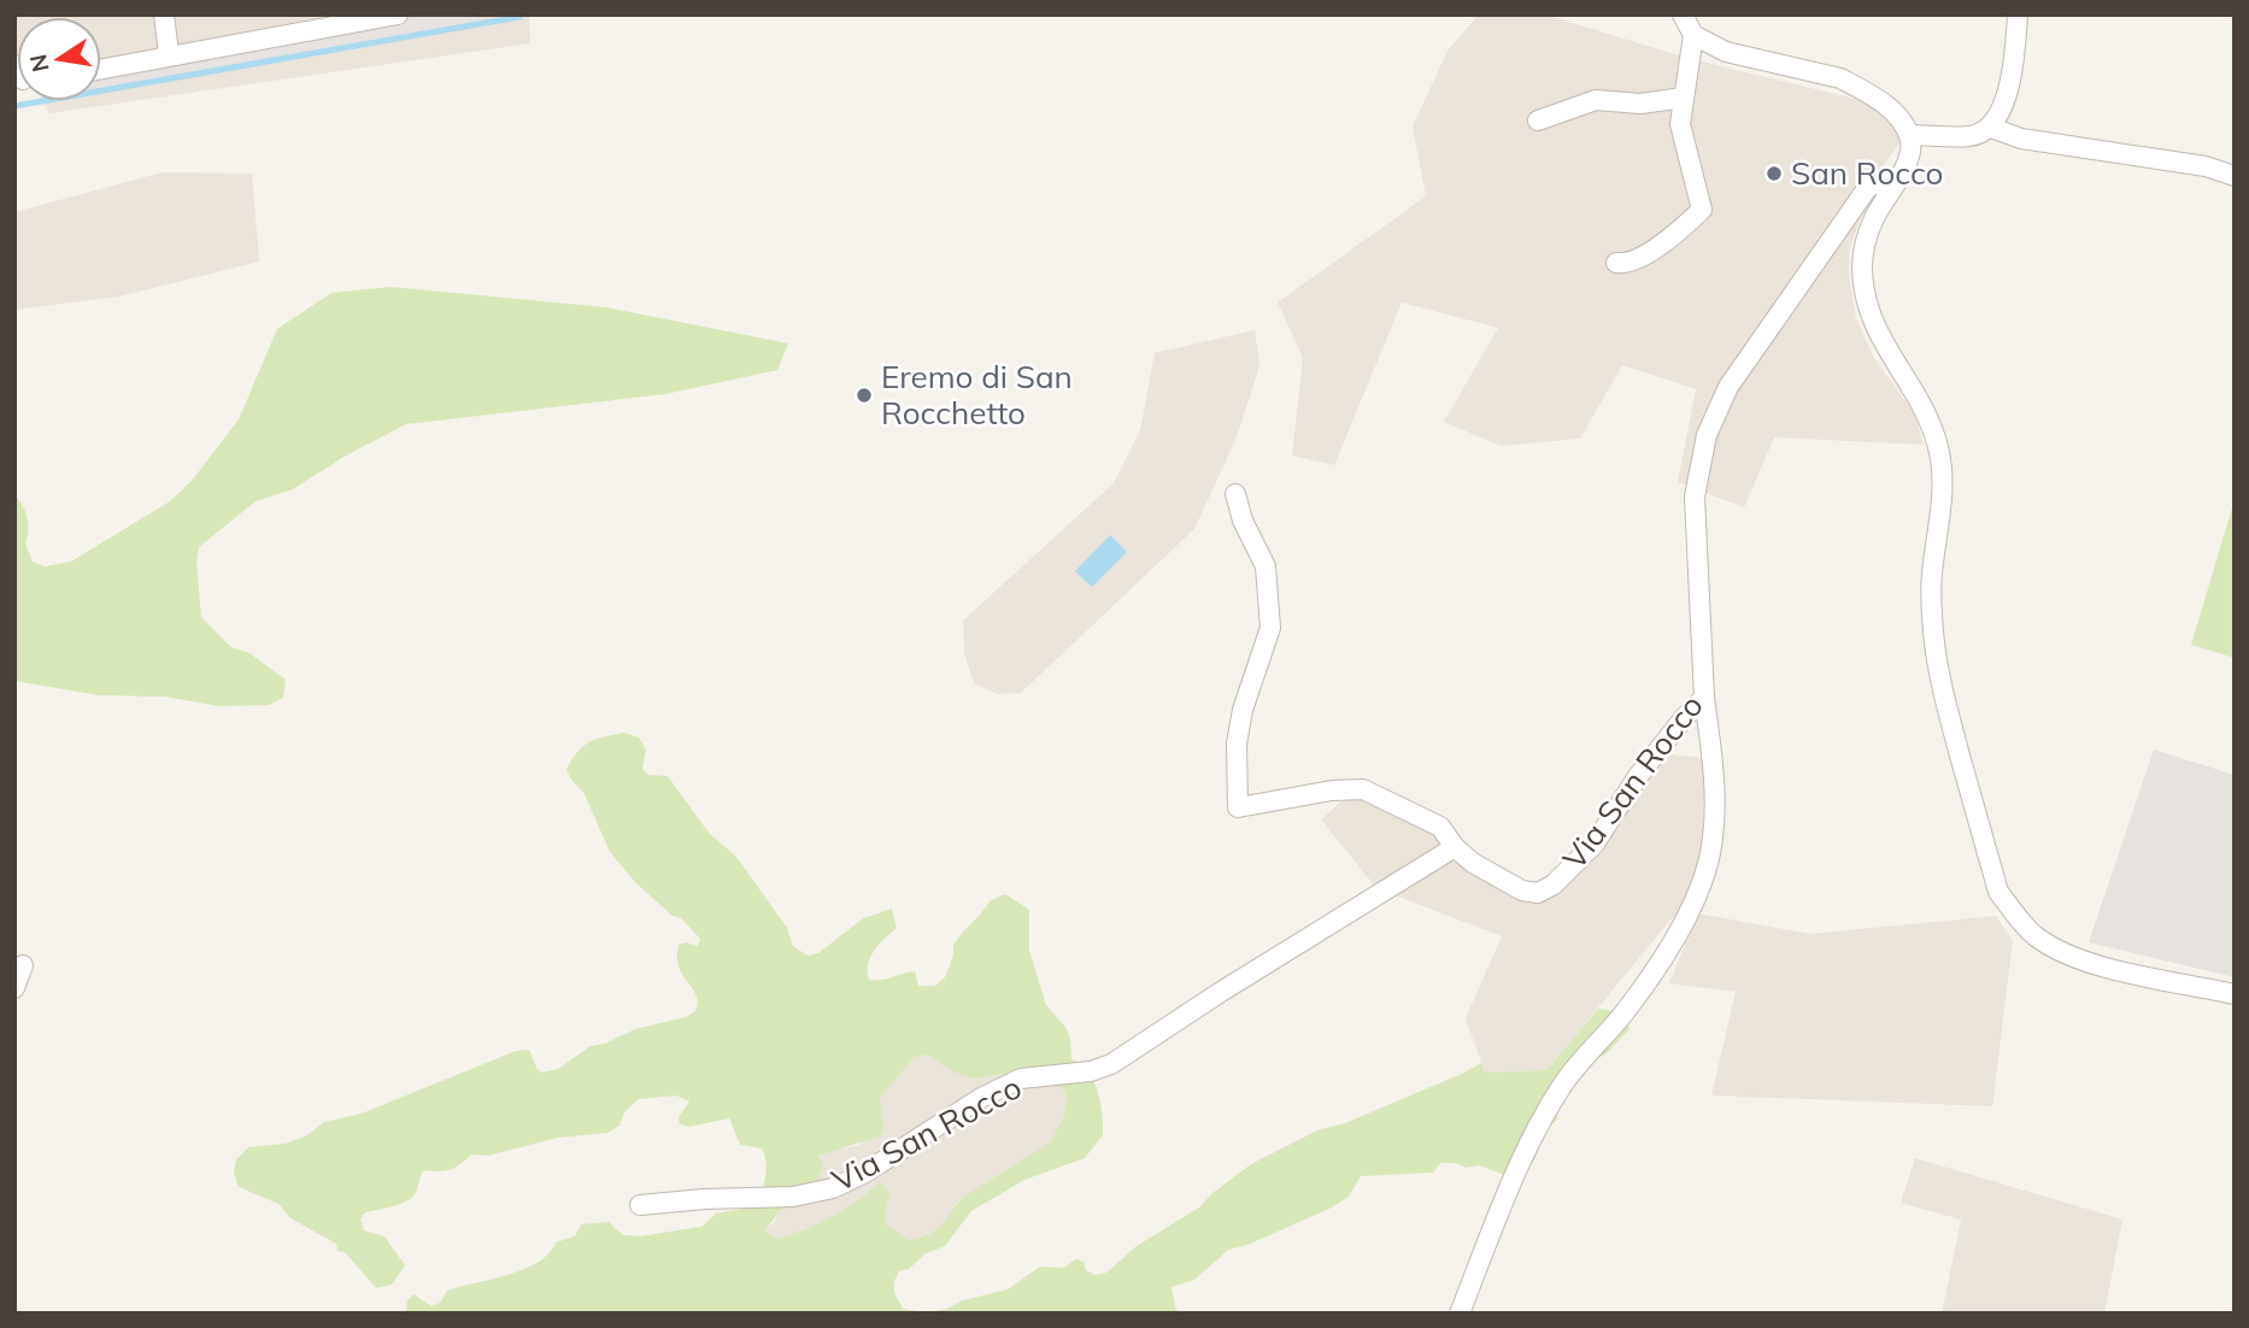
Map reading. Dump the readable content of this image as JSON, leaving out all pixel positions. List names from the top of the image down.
{
  "streets": {
    "street": ["Via San Rocco"]
  },
  "places": ["San Rocco", "Eremo di San Rocchetto"],
  "north": "left"
}
